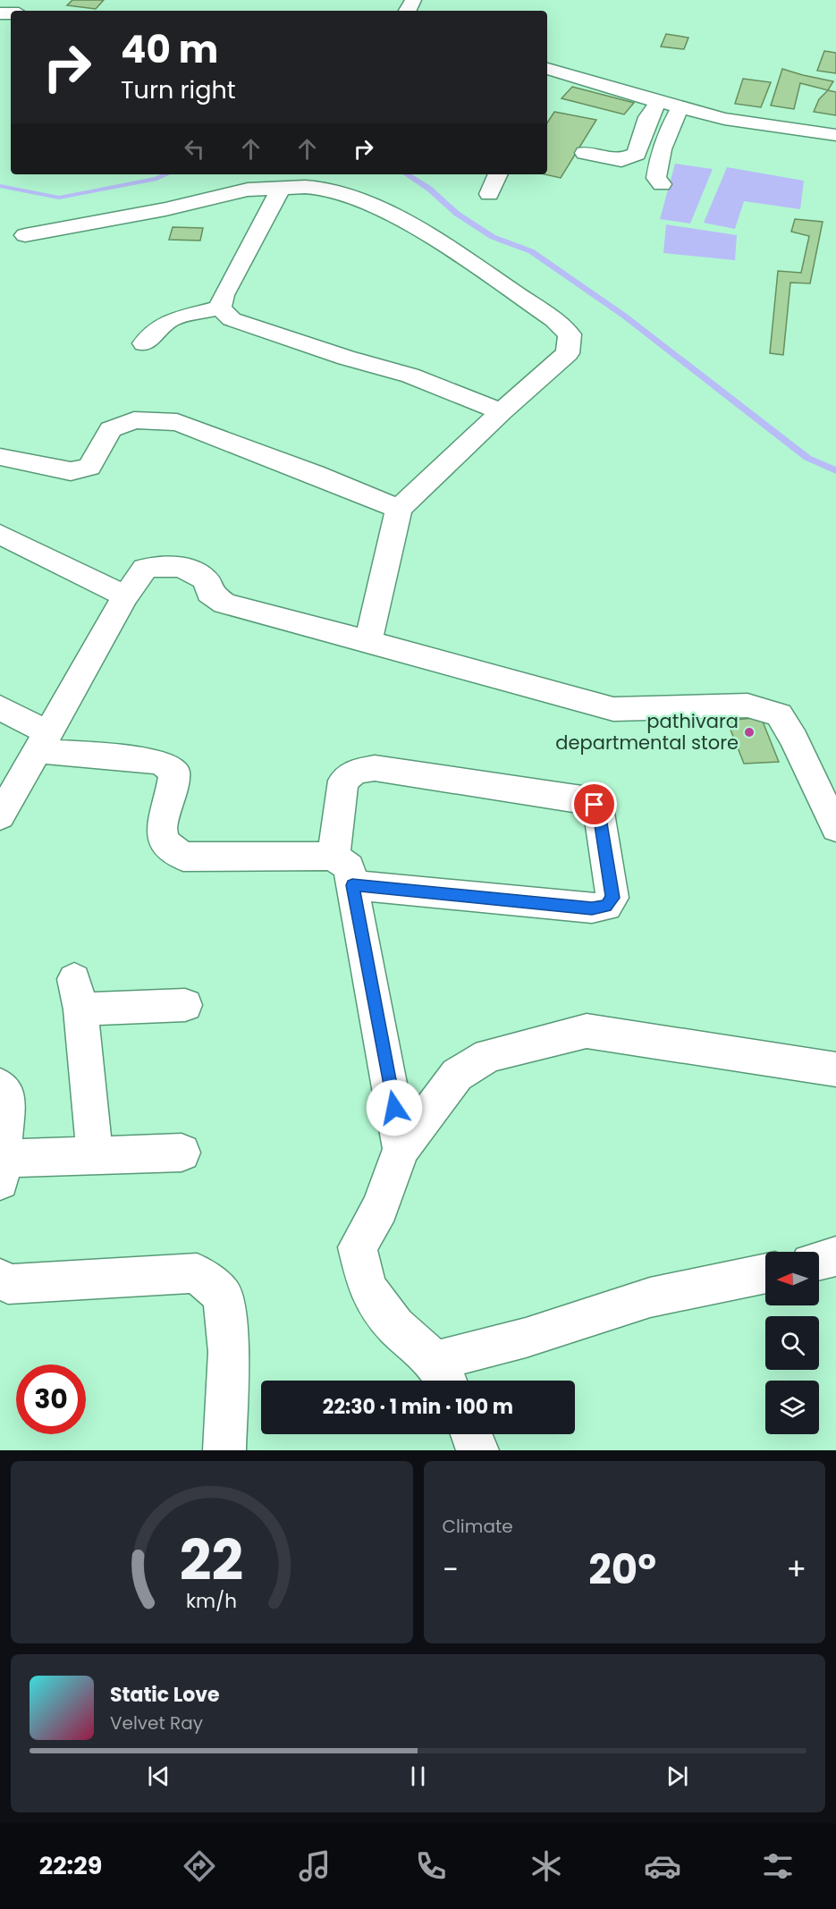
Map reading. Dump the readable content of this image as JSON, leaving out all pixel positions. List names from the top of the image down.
{
  "places": ["pathivara departmental store"],
  "north": "left",
  "page": {
    "turn": ["40 m", "Turn right"],
    "limit": "30",
    "trip": "22:30 · 1 min · 100 m",
    "tile": "Climate",
    "heat": ["−", "20°", "+"],
    "song": ["Static Love", "Velvet Ray"],
    "tabs": "22:29",
    "gauge": ["22", "km/h"]
  }
}
